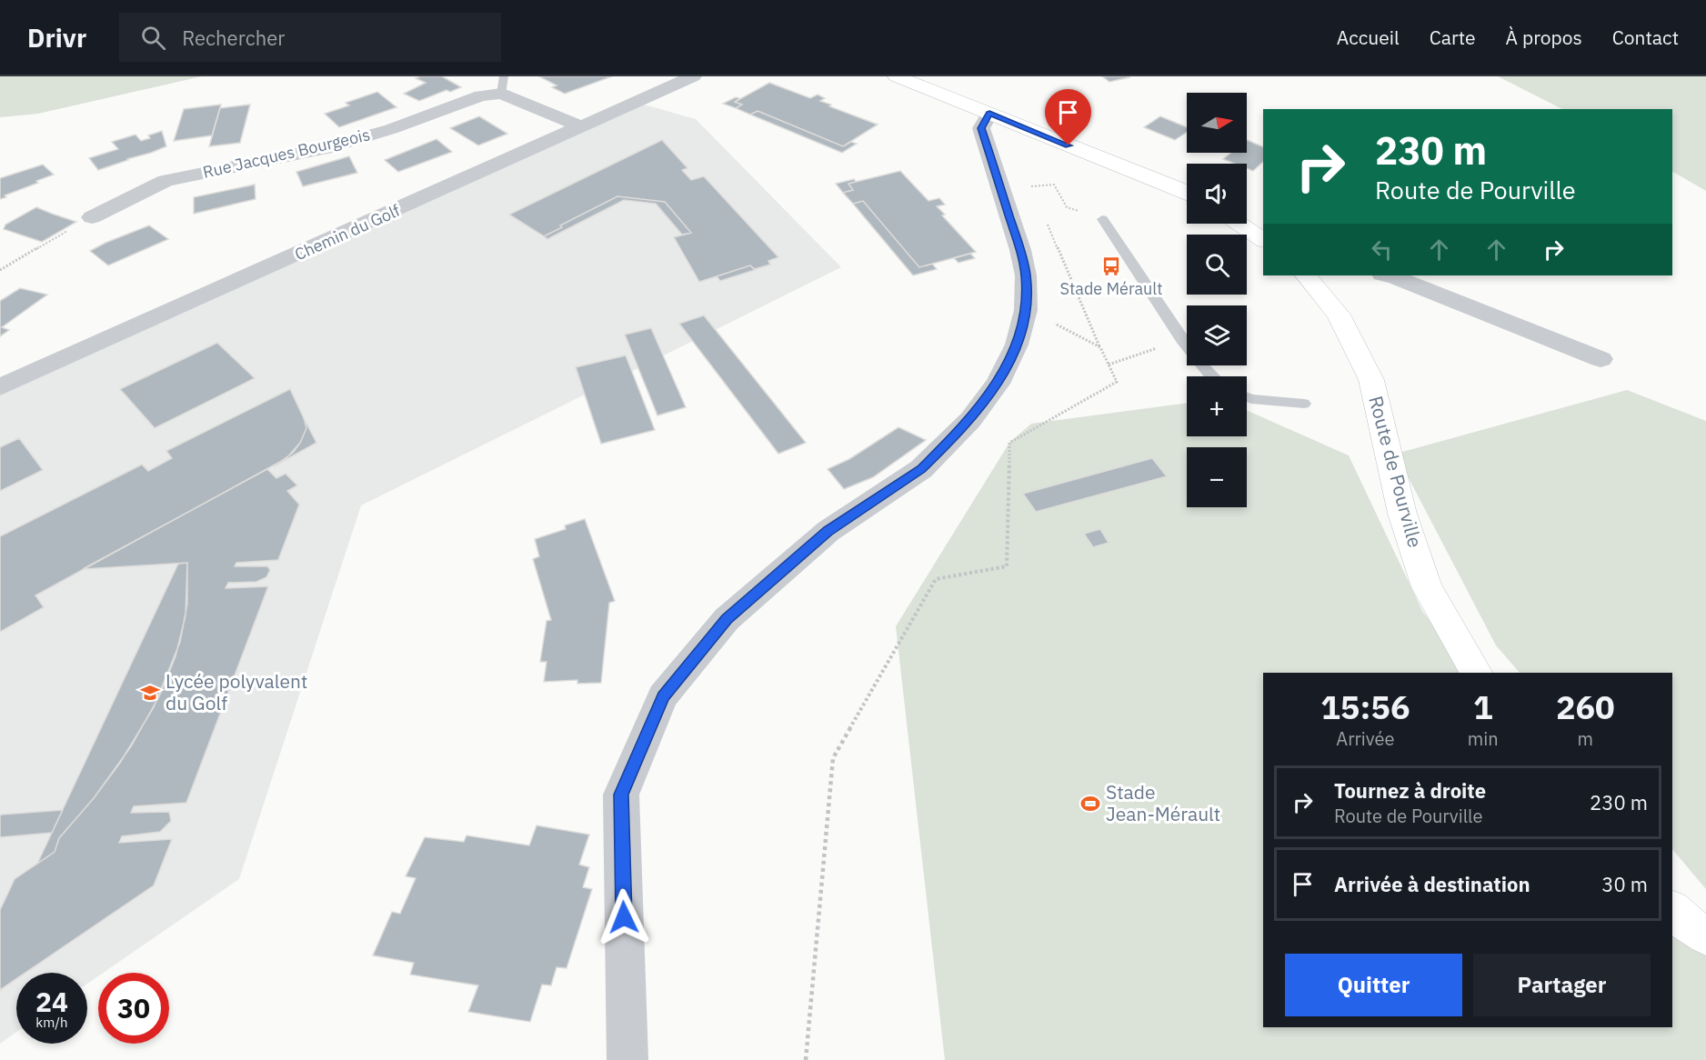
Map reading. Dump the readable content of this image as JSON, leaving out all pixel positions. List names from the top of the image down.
{
  "streets": {
    "main road": ["Route de Pourville"],
    "street": ["Rue Jacques Bourgeois", "Chemin du Golf"]
  },
  "crossings": [
    ["Rue Jacques Bourgeois", "Chemin du Golf"]
  ],
  "places": {
    "bus stop": ["Stade Mérault"],
    "school or university": ["Lycée polyvalent du Golf"],
    "sports": ["Stade Jean-Mérault"]
  },
  "north": "right",
  "page": {
    "header": "Drivr",
    "search": "Rechercher",
    "nav": [
      "Accueil",
      "Carte",
      "À propos",
      "Contact"
    ],
    "map_buttons": ["+", "−"],
    "turn": ["230 m", "Route de Pourville"],
    "eta": [
      "15:56",
      "Arrivée",
      "1",
      "min",
      "260",
      "m"
    ],
    "list": [
      {
        "name": "Tournez à droite",
        "note": "Route de Pourville",
        "value": "230 m"
      },
      {
        "name": "Arrivée à destination",
        "value": "30 m"
      }
    ],
    "buttons": ["Quitter", "Partager"],
    "speed": "24 km/h",
    "limit": "30"
  }
}
